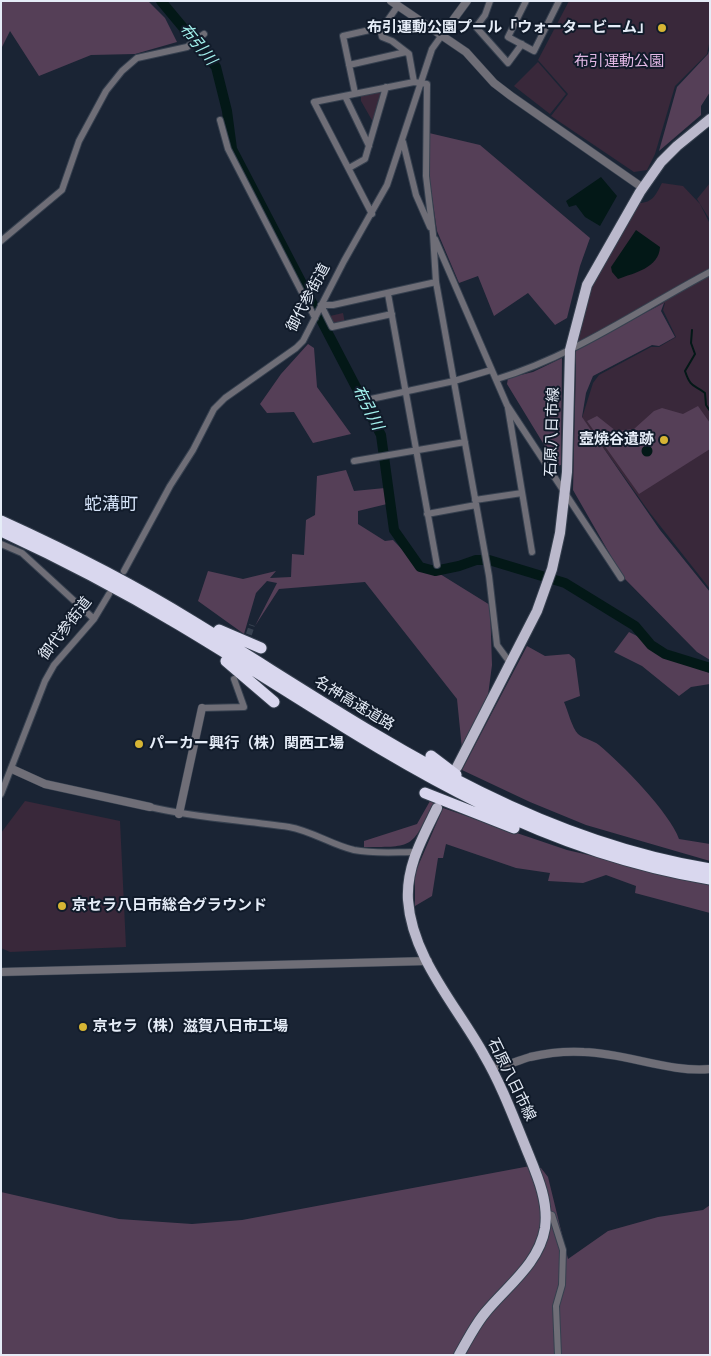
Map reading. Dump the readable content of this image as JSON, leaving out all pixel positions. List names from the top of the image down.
{
  "streets": {
    "highway": ["名神高速道路"],
    "main road": ["石原八日市線"],
    "street": ["御代参街道"]
  },
  "districts": ["蛇溝町"],
  "water": ["布引川"],
  "parks": ["布引運動公園"],
  "places": [
    "布引運動公園プール「ウォータービーム」",
    "壺焼谷遺跡",
    "パーカー興行（株）関西工場",
    "京セラ八日市総合グラウンド",
    "京セラ（株）滋賀八日市工場"
  ]
}
